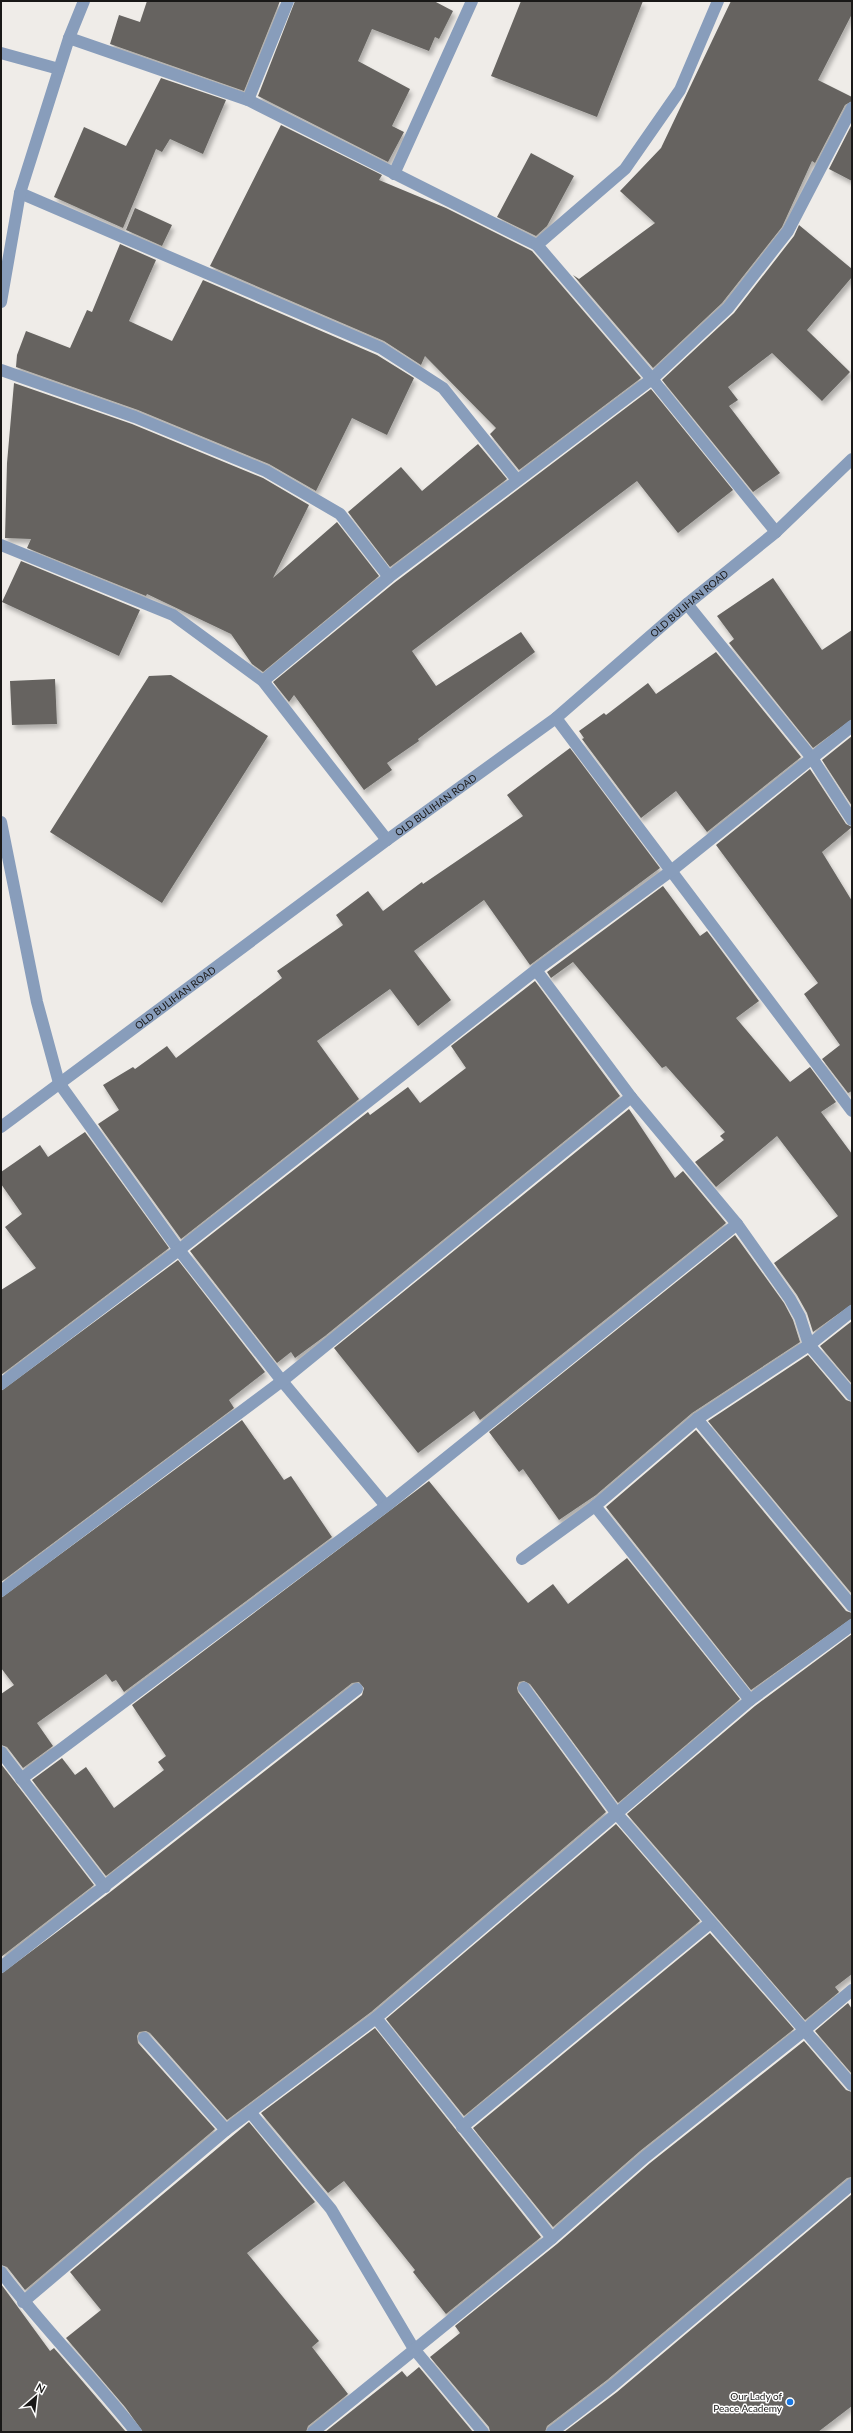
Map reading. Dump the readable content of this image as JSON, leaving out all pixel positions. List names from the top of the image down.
{
  "streets": {
    "street": ["OLD BULIHAN ROAD"]
  },
  "places": ["Our Lady of Peace Academy"],
  "north": "top right"
}
